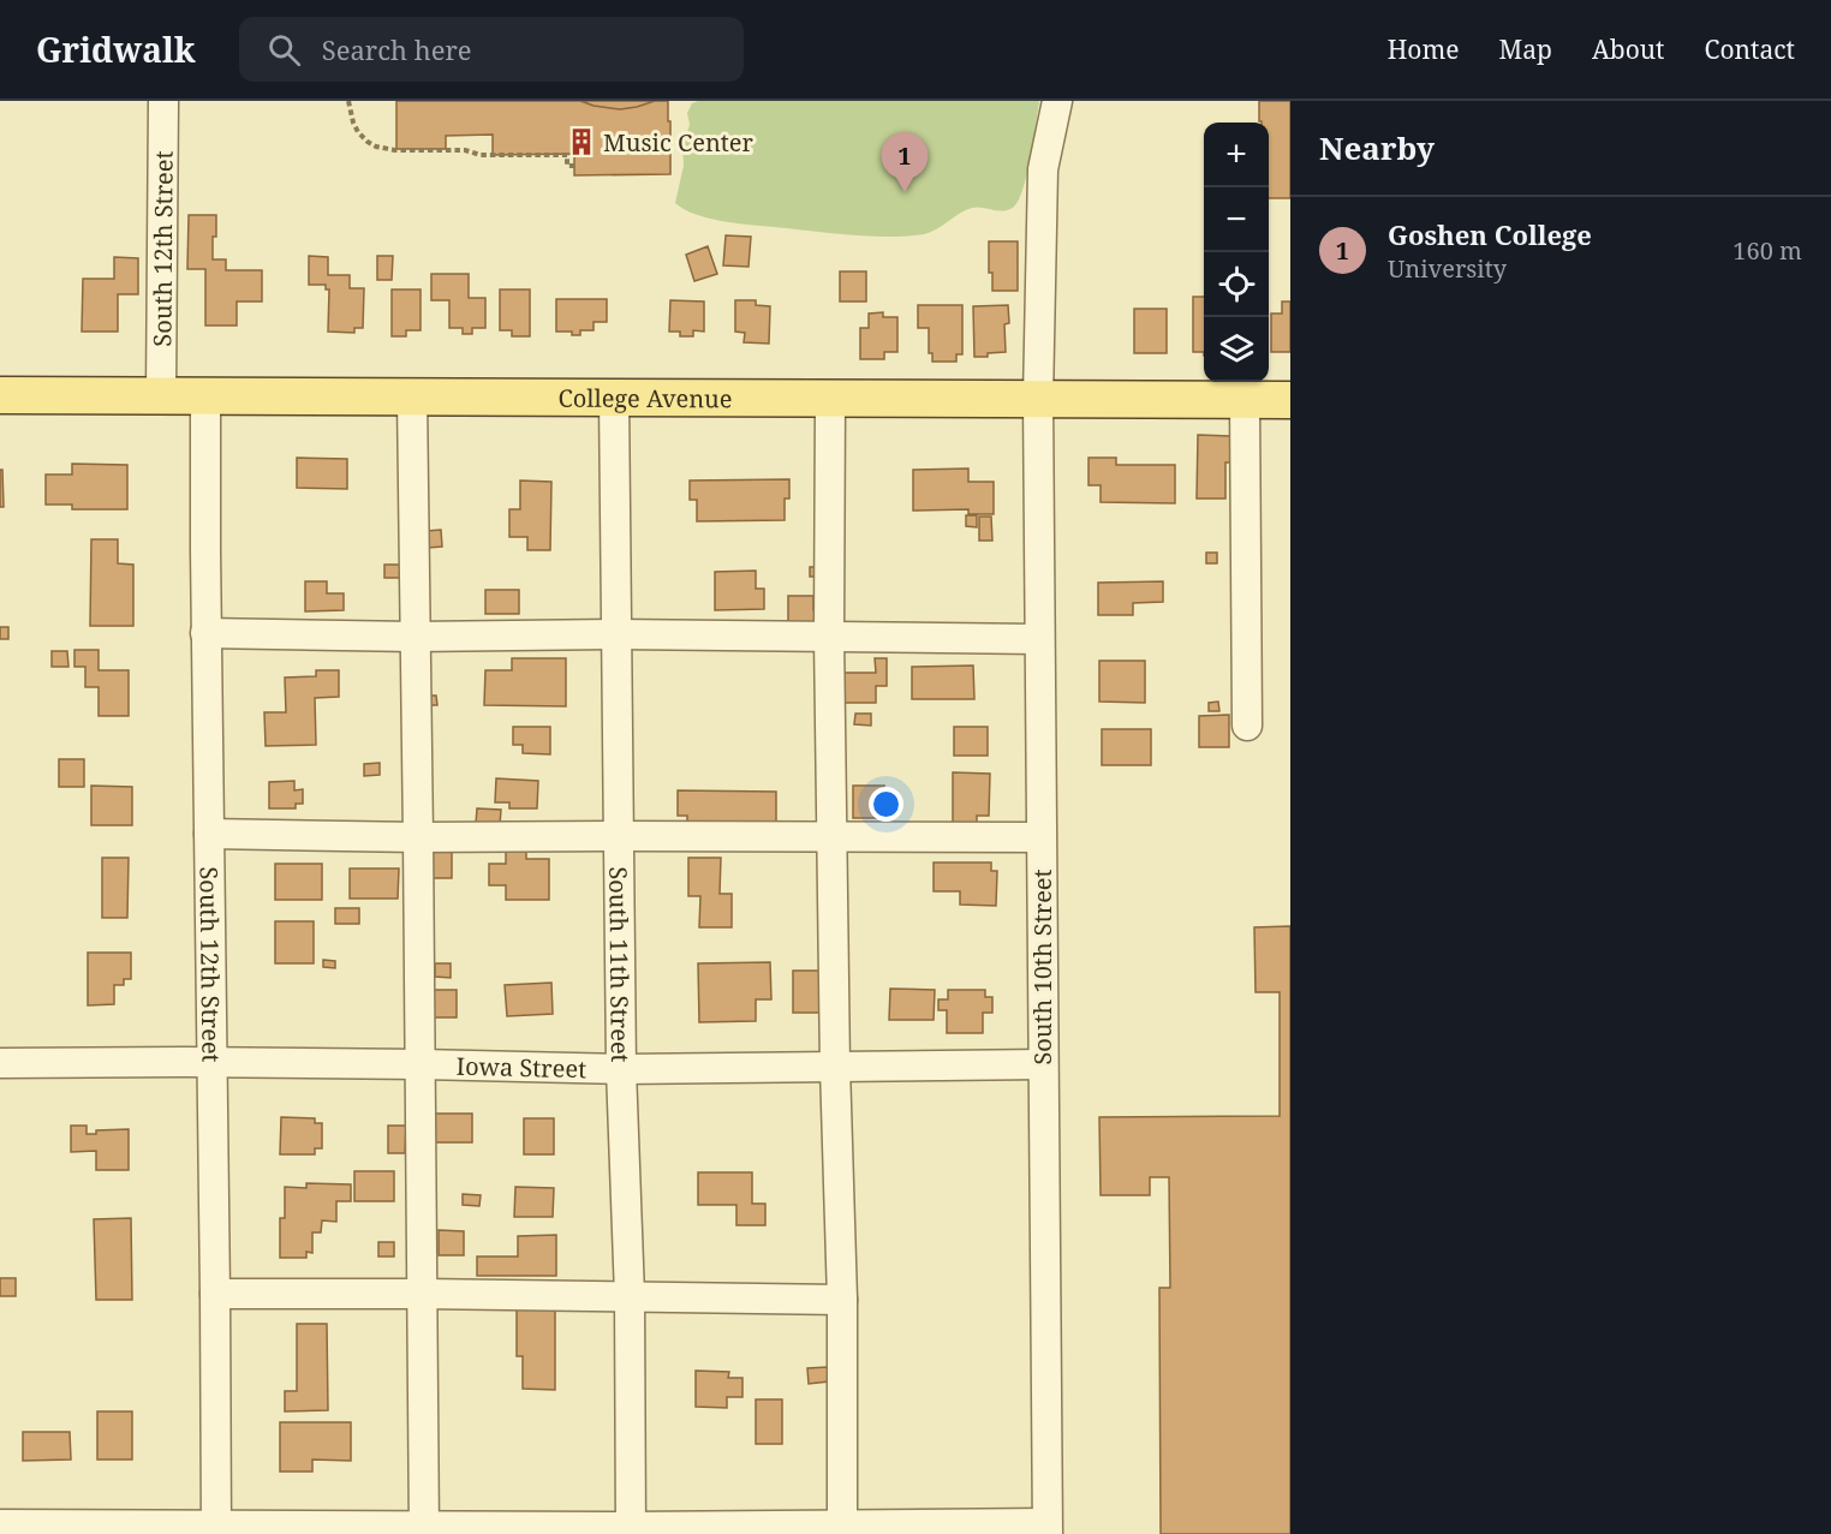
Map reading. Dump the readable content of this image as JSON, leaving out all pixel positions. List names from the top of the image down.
{
  "streets": {
    "main road": ["College Avenue"],
    "street": [
      "South 12th Street",
      "South 11th Street",
      "South 10th Street",
      "Iowa Street"
    ]
  },
  "crossings": [
    ["South 12th Street", "College Avenue"],
    ["South 12th Street", "Iowa Street"],
    ["College Avenue", "South 11th Street"],
    ["College Avenue", "South 10th Street"],
    ["South 11th Street", "Iowa Street"],
    ["South 10th Street", "Iowa Street"]
  ],
  "places": {
    "building": ["Music Center"]
  },
  "page": {
    "header": "Gridwalk",
    "search": "Search here",
    "nav": [
      "Home",
      "Map",
      "About",
      "Contact"
    ],
    "heading": "Nearby",
    "map_buttons": ["+", "−"],
    "pins": "1",
    "list": [
      {
        "mark": "1",
        "name": "Goshen College",
        "note": "University",
        "value": "160 m"
      }
    ]
  }
}
